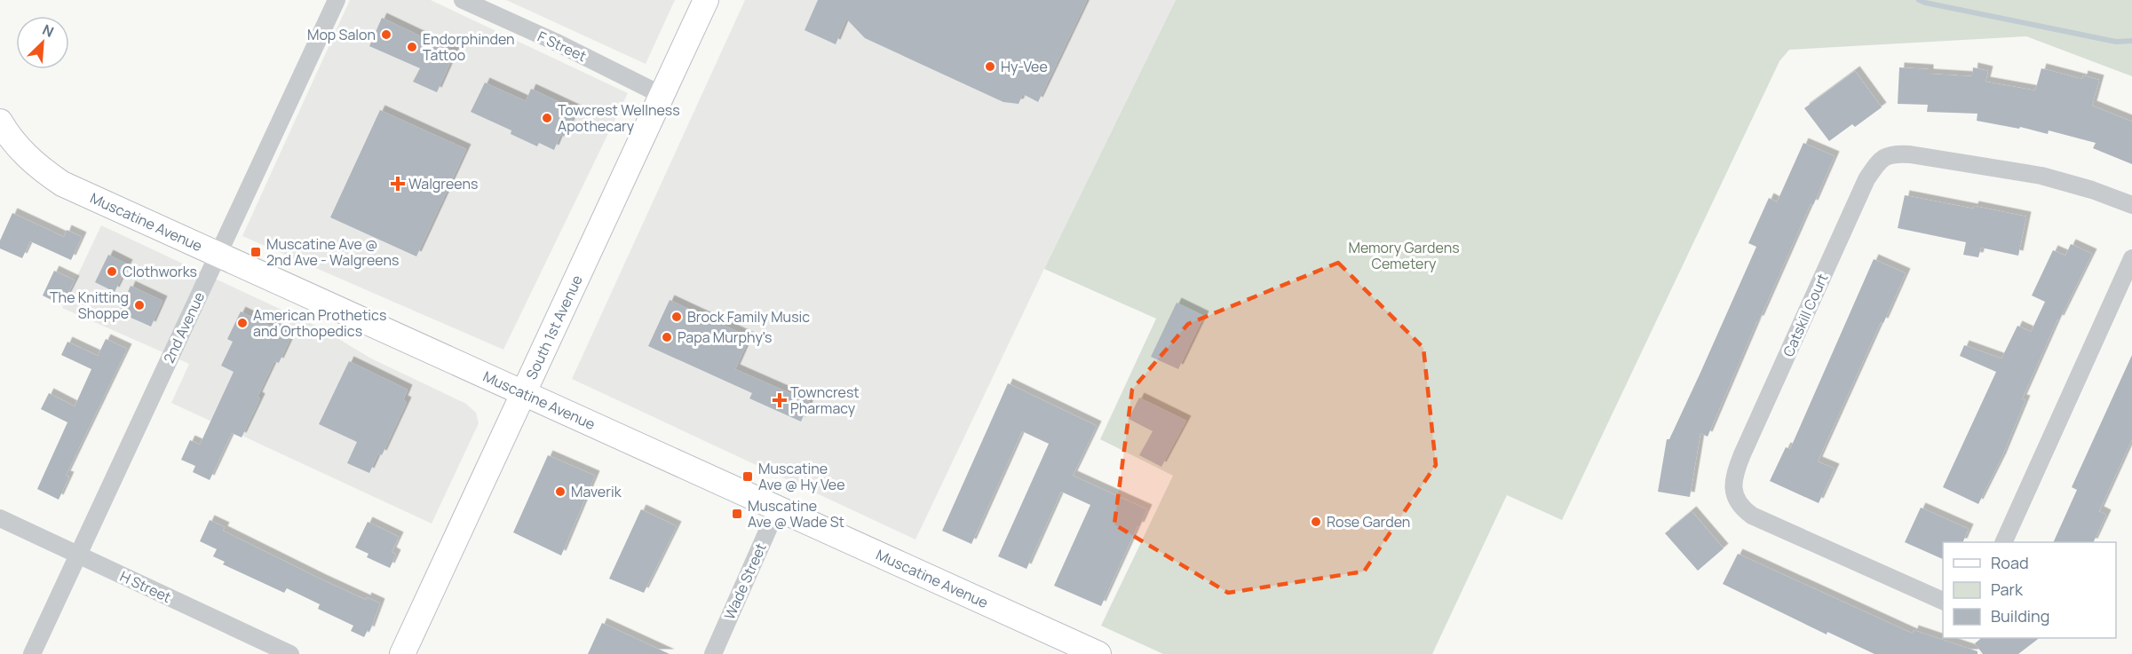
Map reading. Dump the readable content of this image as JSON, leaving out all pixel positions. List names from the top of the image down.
{
  "streets": {
    "main road": ["Muscatine Avenue", "South 1st Avenue"],
    "street": [
      "F Street",
      "Catskill Court",
      "2nd Avenue",
      "Wade Street",
      "H Street"
    ]
  },
  "crossings": [
    ["F Street", "South 1st Avenue"],
    ["Muscatine Avenue", "South 1st Avenue"],
    ["Muscatine Avenue", "2nd Avenue"],
    ["Muscatine Avenue", "Wade Street"],
    ["2nd Avenue", "H Street"]
  ],
  "parks": ["Memory Gardens Cemetery"],
  "places": {
    "other": [
      "Mop Salon",
      "Endorphinden Tattoo",
      "Hy-Vee",
      "Towcrest Wellness Apothecary",
      "Clothworks",
      "The Knitting Shoppe",
      "Brock Family Music",
      "American Prothetics and Orthopedics",
      "Papa Murphy's",
      "Maverik",
      "Rose Garden"
    ],
    "health": ["Walgreens", "Towncrest Pharmacy"],
    "transit": ["Muscatine Ave @ 2nd Ave - Walgreens", "Muscatine Ave @ Hy Vee", "Muscatine Ave @ Wade St"]
  },
  "legend": ["Road", "Park", "Building"],
  "north": "top right"
}
